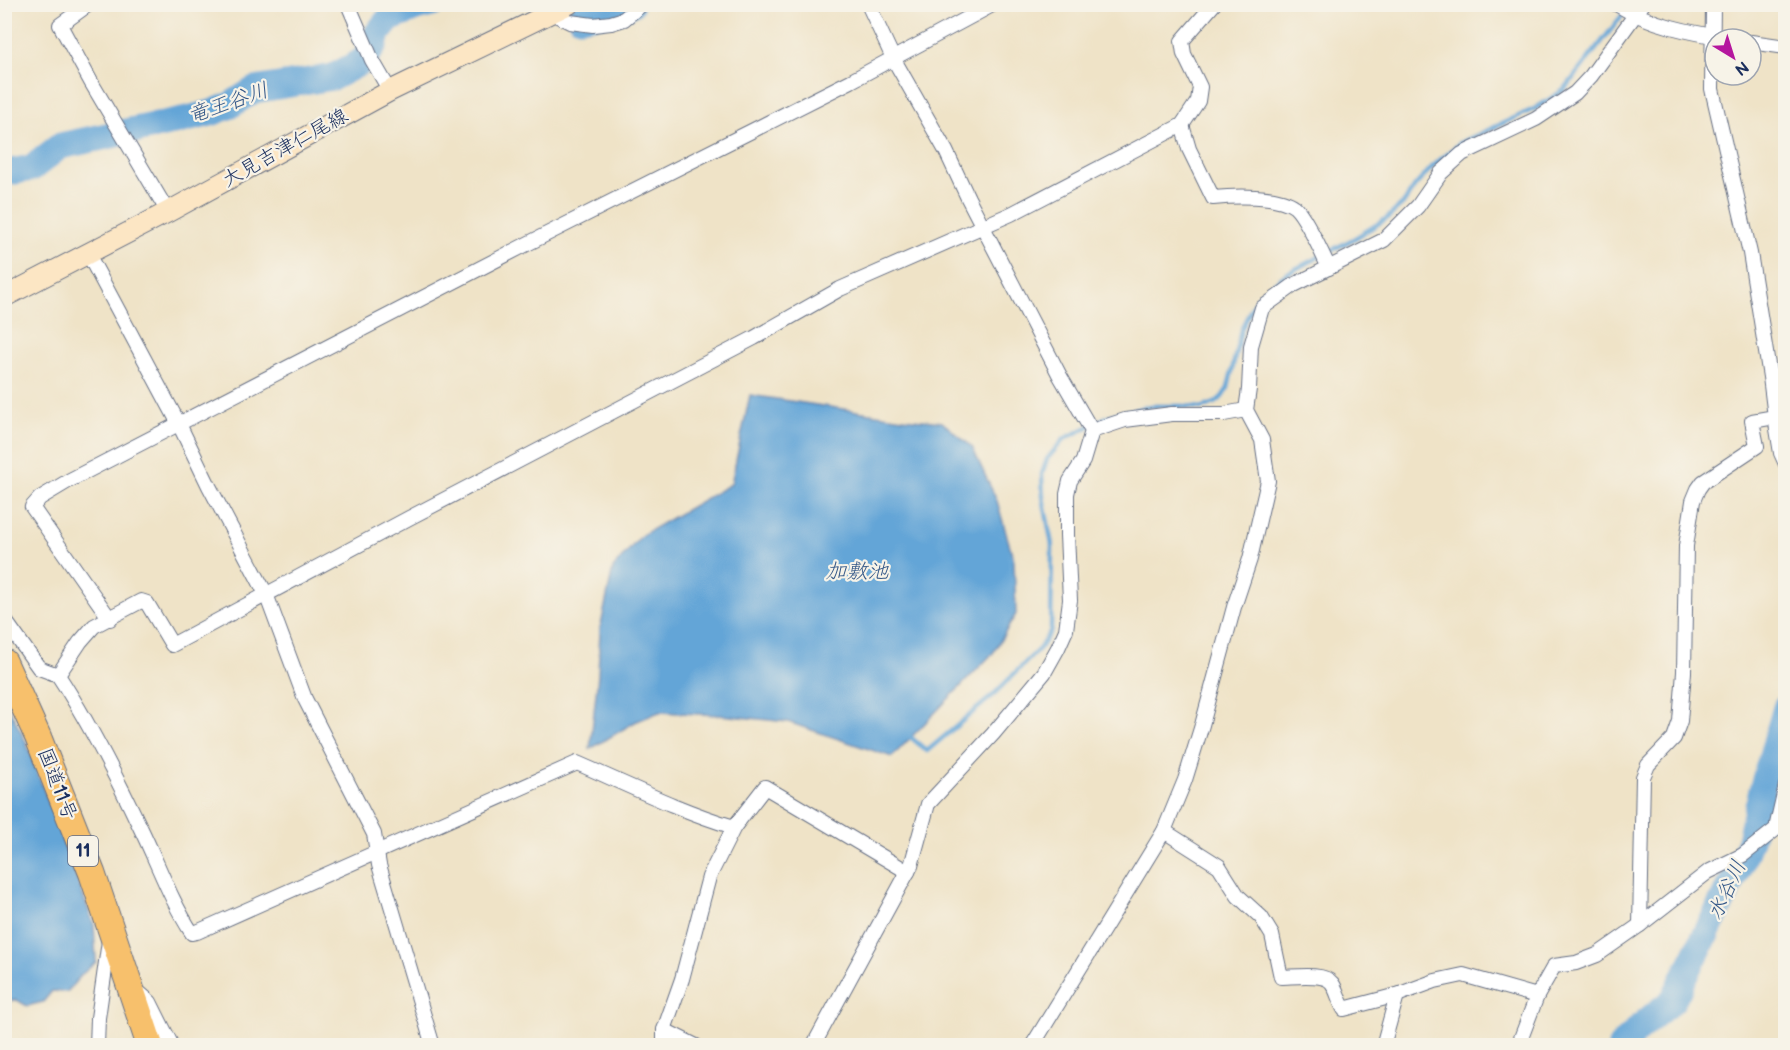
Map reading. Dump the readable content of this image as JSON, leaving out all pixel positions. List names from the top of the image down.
{
  "streets": {
    "highway": ["国道11号", "11"],
    "main road": ["大見吉津仁尾線"]
  },
  "water": ["竜王谷川", "加敷池", "水谷川"],
  "north": "bottom right"
}
